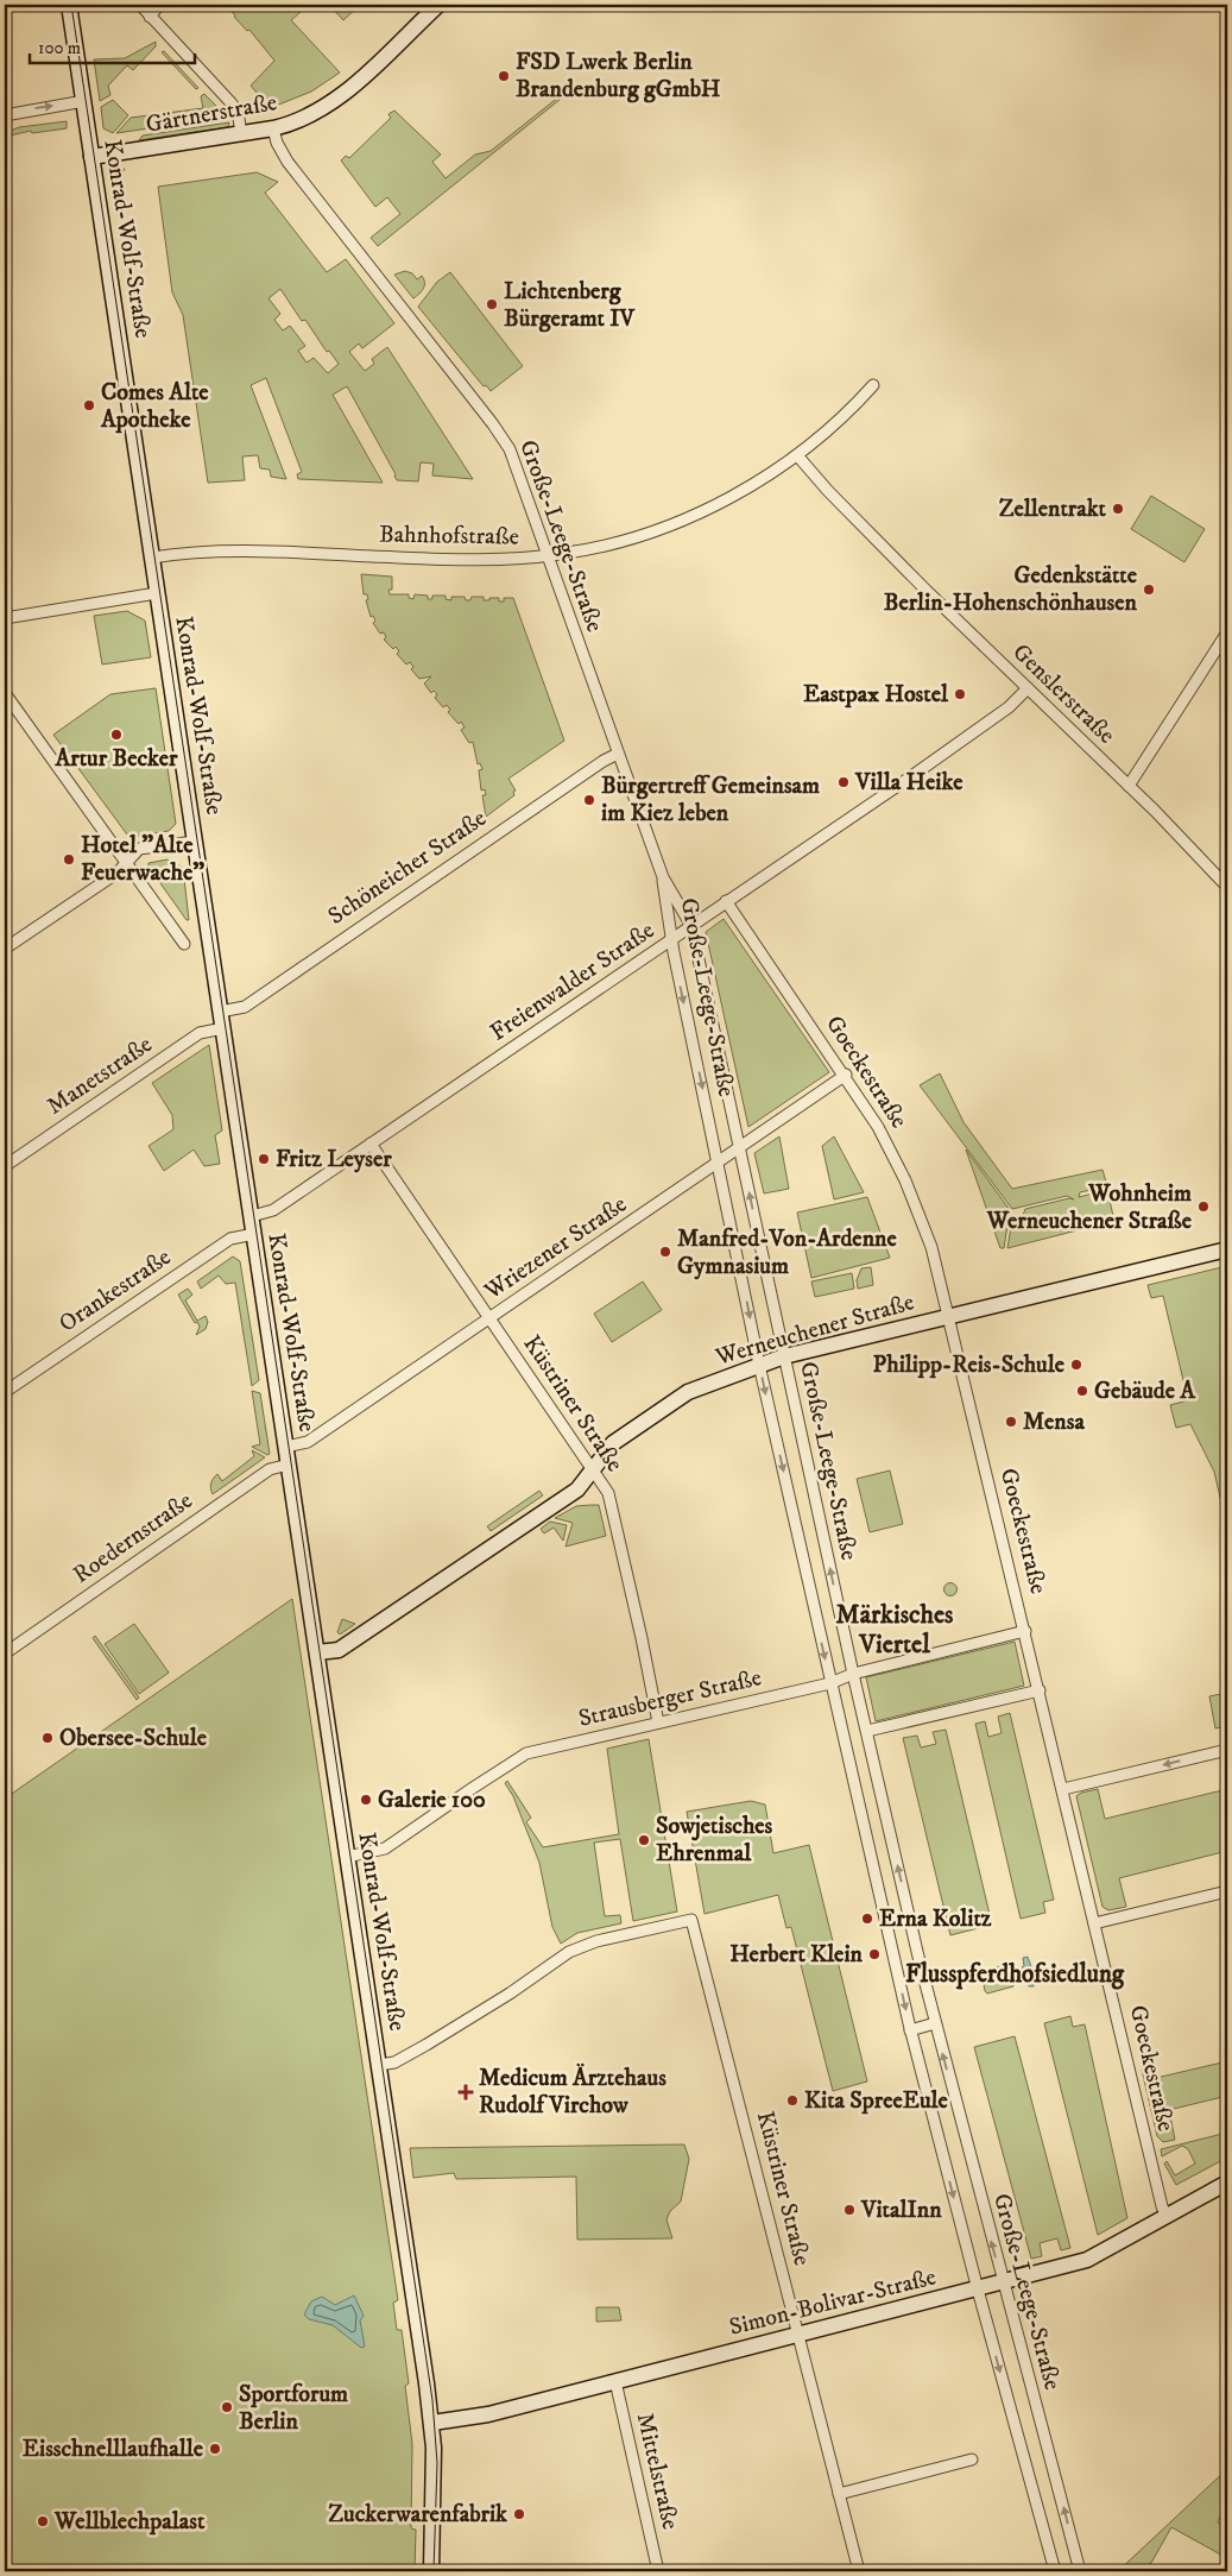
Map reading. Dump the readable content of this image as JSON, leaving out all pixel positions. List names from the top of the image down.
{
  "streets": {
    "main road": [
      "Gärtnerstraße",
      "Konrad-Wolf-Straße",
      "Werneuchener Straße",
      "Simon-Bolivar-Straße"
    ],
    "street": [
      "Bahnhofstraße",
      "Große-Leege-Straße",
      "Genslerstraße",
      "Schöneicher Straße",
      "Freienwalder Straße",
      "Goeckestraße",
      "Manetstraße",
      "Wriezener Straße",
      "Orankestraße",
      "Küstriner Straße",
      "Roedernstraße",
      "Strausberger Straße",
      "Mittelstraße"
    ]
  },
  "crossings": [
    ["Gärtnerstraße", "Konrad-Wolf-Straße"],
    ["Gärtnerstraße", "Große-Leege-Straße"],
    ["Konrad-Wolf-Straße", "Bahnhofstraße"],
    ["Konrad-Wolf-Straße", "Schöneicher Straße"],
    ["Konrad-Wolf-Straße", "Freienwalder Straße"],
    ["Konrad-Wolf-Straße", "Manetstraße"],
    ["Konrad-Wolf-Straße", "Wriezener Straße"],
    ["Konrad-Wolf-Straße", "Orankestraße"],
    ["Konrad-Wolf-Straße", "Werneuchener Straße"],
    ["Konrad-Wolf-Straße", "Küstriner Straße"],
    ["Konrad-Wolf-Straße", "Roedernstraße"],
    ["Konrad-Wolf-Straße", "Strausberger Straße"],
    ["Konrad-Wolf-Straße", "Simon-Bolivar-Straße"],
    ["Bahnhofstraße", "Große-Leege-Straße"],
    ["Bahnhofstraße", "Genslerstraße"],
    ["Große-Leege-Straße", "Schöneicher Straße"],
    ["Große-Leege-Straße", "Freienwalder Straße"],
    ["Große-Leege-Straße", "Wriezener Straße"],
    ["Große-Leege-Straße", "Werneuchener Straße"],
    ["Große-Leege-Straße", "Strausberger Straße"],
    ["Große-Leege-Straße", "Simon-Bolivar-Straße"],
    ["Genslerstraße", "Freienwalder Straße"],
    ["Freienwalder Straße", "Goeckestraße"],
    ["Freienwalder Straße", "Küstriner Straße"],
    ["Goeckestraße", "Wriezener Straße"],
    ["Goeckestraße", "Werneuchener Straße"],
    ["Goeckestraße", "Strausberger Straße"],
    ["Goeckestraße", "Simon-Bolivar-Straße"],
    ["Wriezener Straße", "Küstriner Straße"],
    ["Werneuchener Straße", "Küstriner Straße"],
    ["Küstriner Straße", "Strausberger Straße"],
    ["Küstriner Straße", "Simon-Bolivar-Straße"],
    ["Simon-Bolivar-Straße", "Mittelstraße"]
  ],
  "districts": ["Märkisches Viertel", "Flusspferdhofsiedlung"],
  "places": {
    "other": [
      "FSD Lwerk Berlin Brandenburg gGmbH",
      "Lichtenberg Bürgeramt IV",
      "Comes Alte Apotheke",
      "Zellentrakt",
      "Gedenkstätte Berlin-Hohenschönhausen",
      "Eastpax Hostel",
      "Artur Becker",
      "Villa Heike",
      "Bürgertreff Gemeinsam im Kiez leben",
      "Hotel \"Alte Feuerwache\"",
      "Fritz Leyser",
      "Wohnheim Werneuchener Straße",
      "Manfred-Von-Ardenne Gymnasium",
      "Philipp-Reis-Schule",
      "Gebäude A",
      "Mensa",
      "Obersee-Schule",
      "Galerie 100",
      "Sowjetisches Ehrenmal",
      "Erna Kolitz",
      "Herbert Klein",
      "Kita SpreeEule",
      "VitalInn",
      "Sportforum Berlin",
      "Eisschnelllaufhalle",
      "Zuckerwarenfabrik",
      "Wellblechpalast"
    ],
    "health": ["Medicum Ärztehaus Rudolf Virchow"]
  },
  "scale_bar": "100 m"
}
